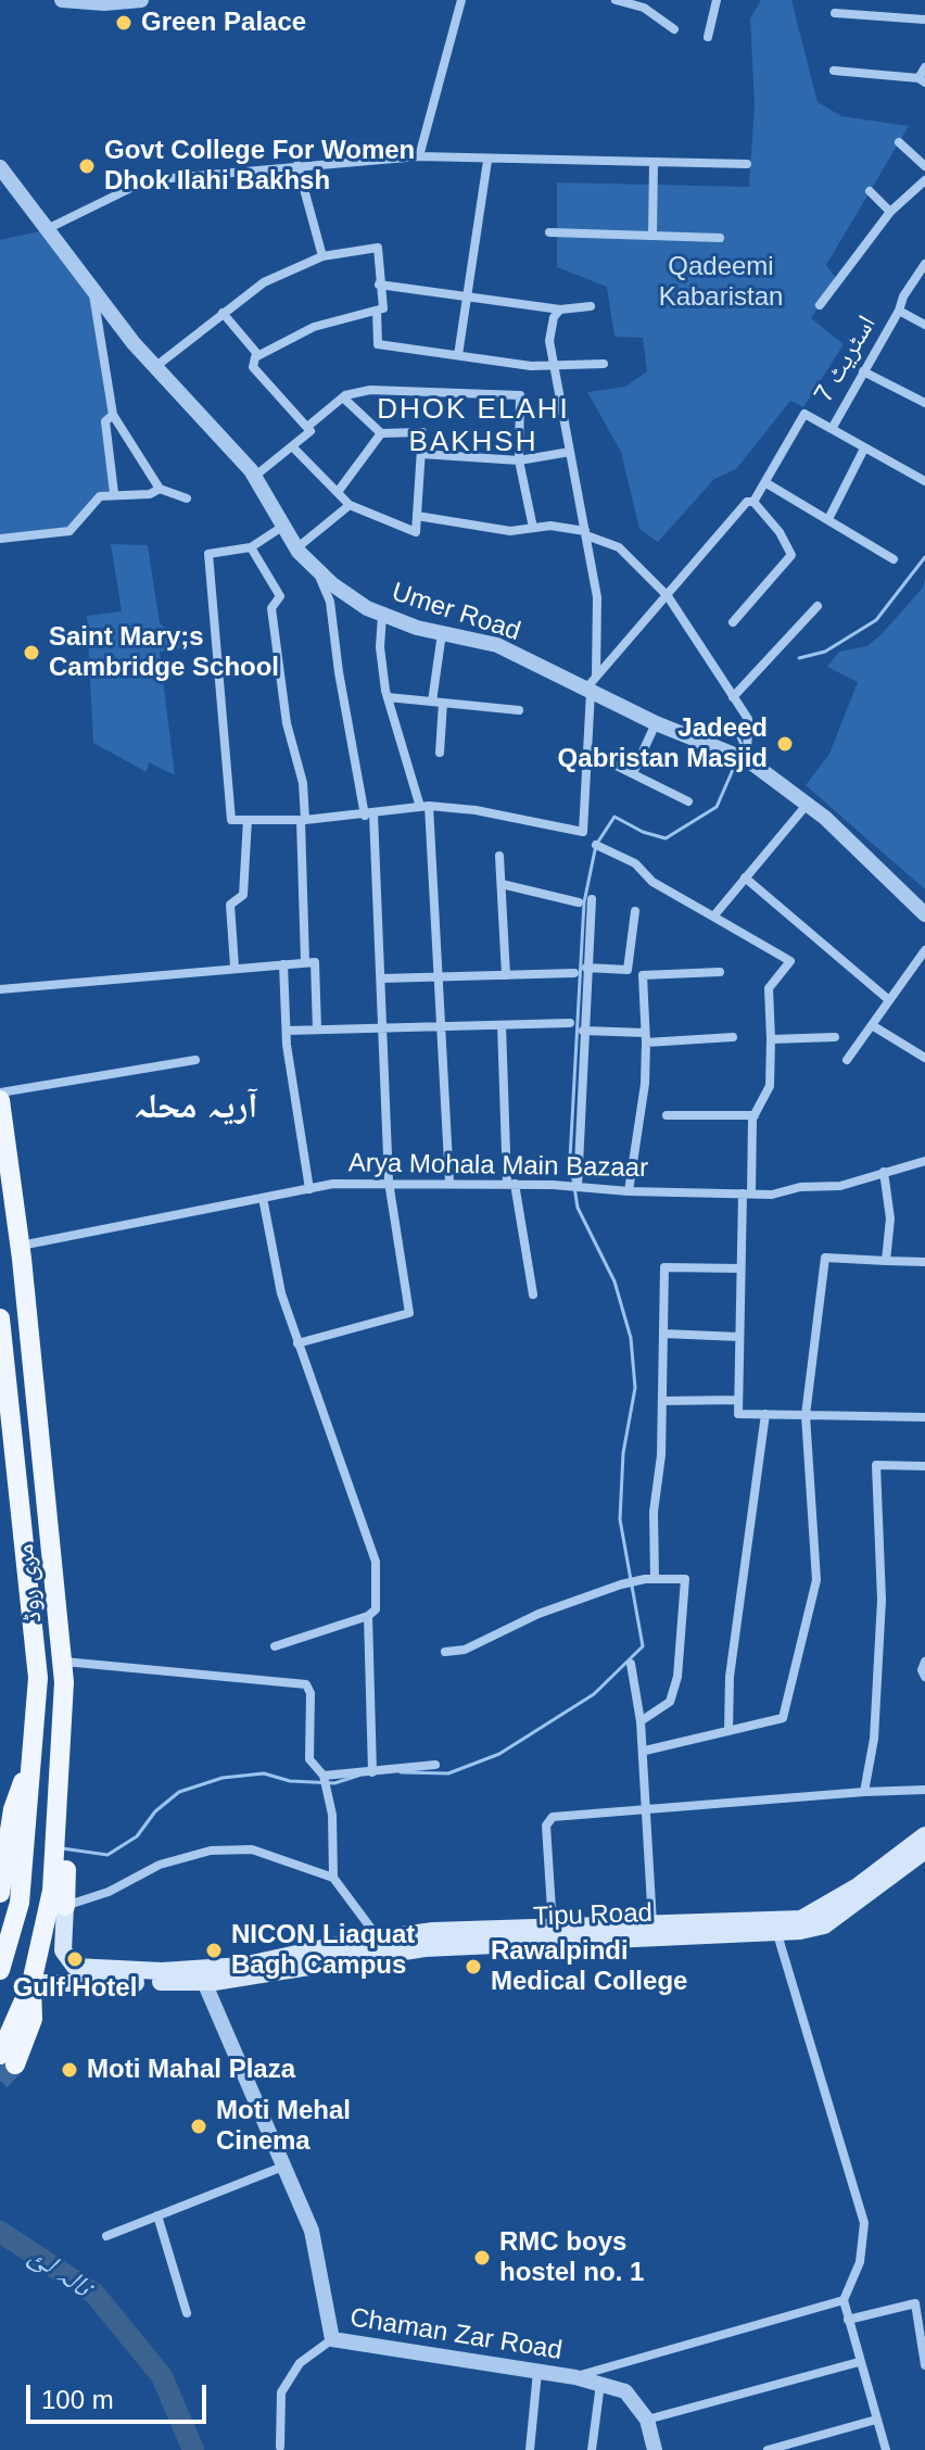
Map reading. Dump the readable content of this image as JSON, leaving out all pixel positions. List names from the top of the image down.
{
  "streets": {
    "main road": ["مری روڈ", "Tipu Road"],
    "street": [
      "اسٹریٹ 7",
      "Umer Road",
      "Arya Mohala Main Bazaar",
      "Chaman Zar Road"
    ]
  },
  "crossings": [
    ["Arya Mohala Main Bazaar", "مری روڈ"],
    ["مری روڈ", "Tipu Road"],
    ["Tipu Road", "Chaman Zar Road"]
  ],
  "districts": ["DHOK ELAHI BAKHSH", "آریہ محلہ"],
  "water": ["نالہ لئ"],
  "parks": ["Qadeemi Kabaristan"],
  "places": [
    "Green Palace",
    "Govt College For Women Dhok Ilahi Bakhsh",
    "Saint Mary;s Cambridge School",
    "Jadeed Qabristan Masjid",
    "NICON Liaquat Bagh Campus",
    "Gulf Hotel",
    "Rawalpindi Medical College",
    "Moti Mahal Plaza",
    "Moti Mehal Cinema",
    "RMC boys hostel no. 1"
  ],
  "scale_bar": "100 m"
}
